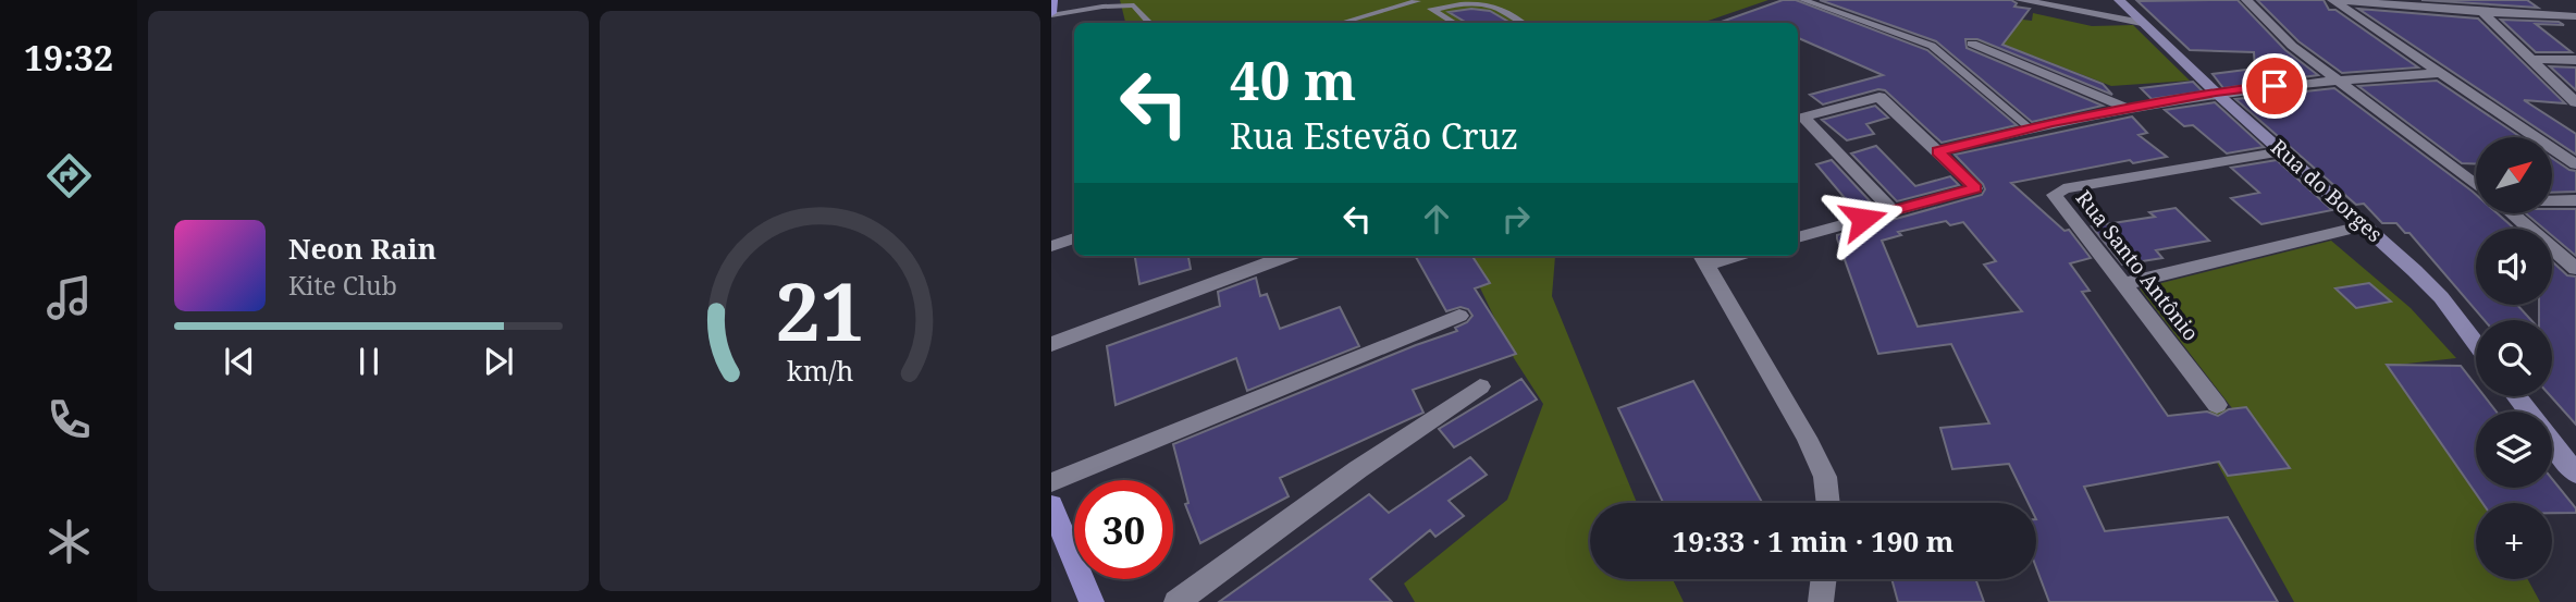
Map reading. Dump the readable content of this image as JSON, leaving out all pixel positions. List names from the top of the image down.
{
  "streets": {
    "street": ["Rua do Borges", "Rua Santo Antônio"]
  },
  "crossings": [
    ["Rua do Borges", "Rua Santo Antônio"]
  ],
  "north": "top right",
  "page": {
    "tabs": "19:32",
    "turn": ["40 m", "Rua Estevão Cruz"],
    "map_buttons": "+",
    "song": ["Neon Rain", "Kite Club"],
    "limit": "30",
    "trip": "19:33 · 1 min · 190 m",
    "gauge": ["21", "km/h"]
  }
}
